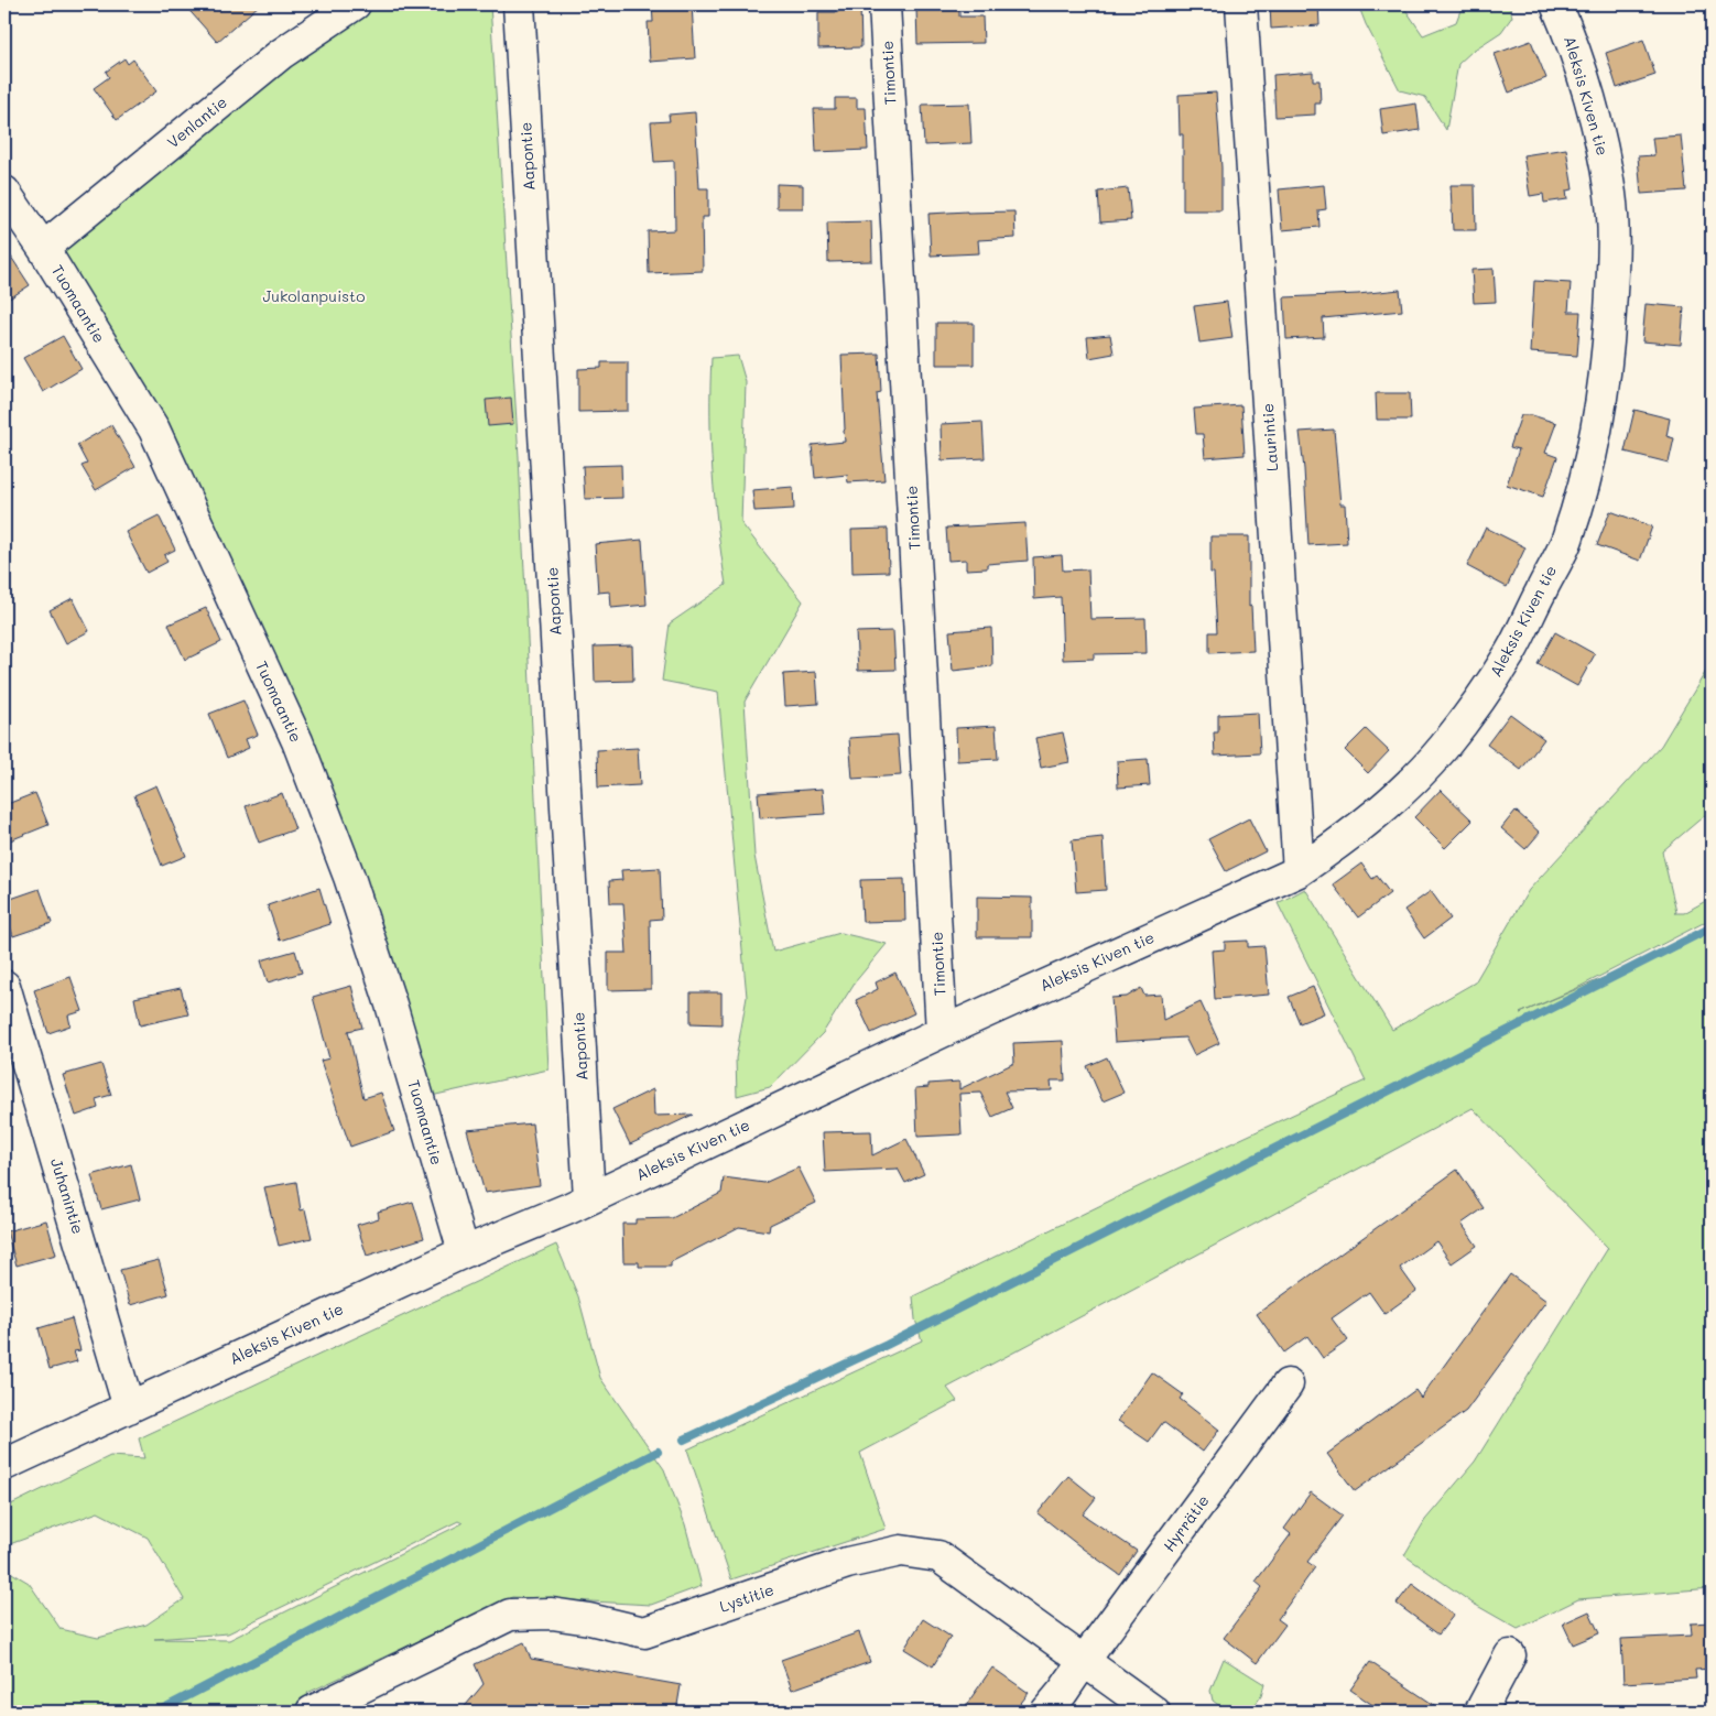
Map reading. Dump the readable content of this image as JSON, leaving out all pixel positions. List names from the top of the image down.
{
  "streets": {
    "street": [
      "Timontie",
      "Aleksis Kiven tie",
      "Venlantie",
      "Aapontie",
      "Tuomaantie",
      "Laurintie",
      "Juhanintie",
      "Hyrrätie",
      "Lystitie"
    ]
  },
  "crossings": [
    ["Timontie", "Aleksis Kiven tie"],
    ["Aleksis Kiven tie", "Aapontie"],
    ["Aleksis Kiven tie", "Tuomaantie"],
    ["Aleksis Kiven tie", "Laurintie"],
    ["Aleksis Kiven tie", "Juhanintie"],
    ["Venlantie", "Tuomaantie"],
    ["Hyrrätie", "Lystitie"]
  ],
  "parks": ["Jukolanpuisto"]
}
